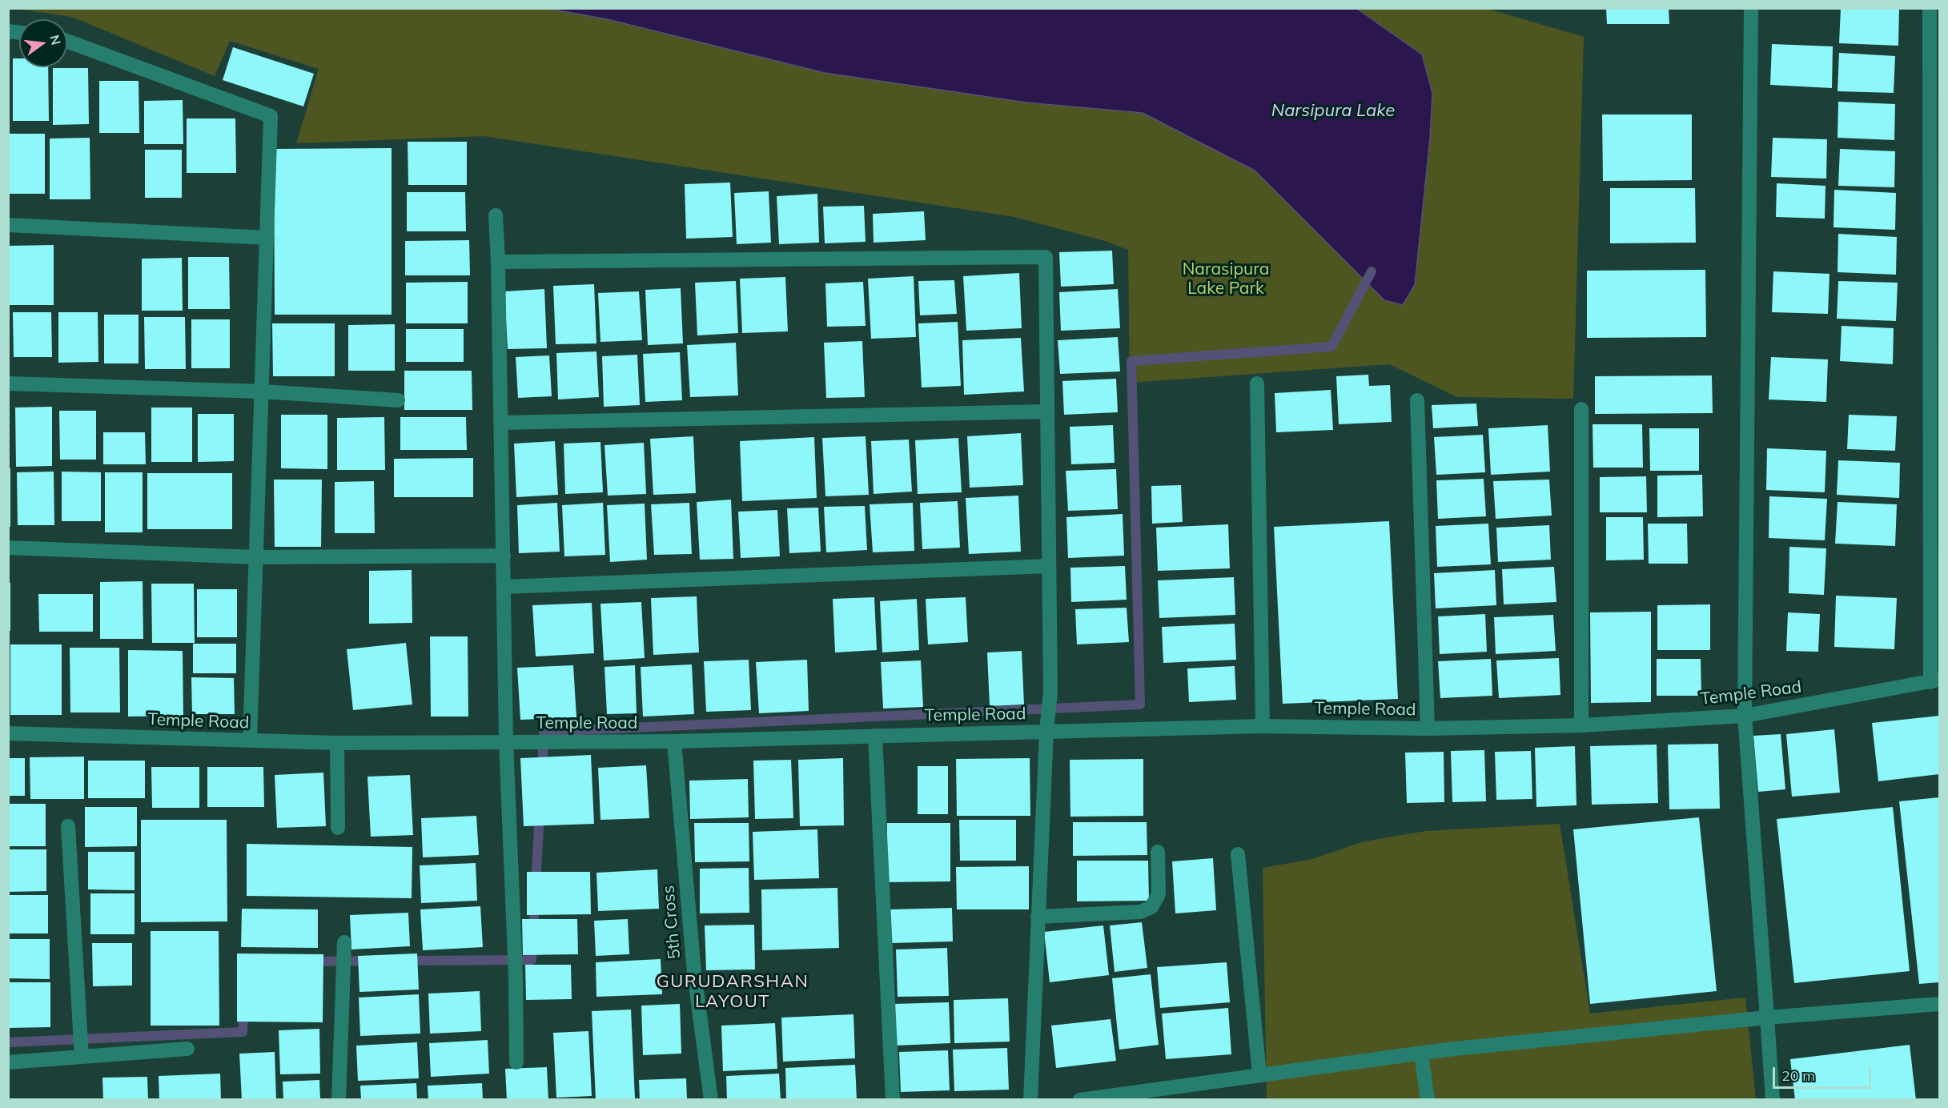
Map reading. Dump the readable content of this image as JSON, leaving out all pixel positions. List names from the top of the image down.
{
  "streets": {
    "street": ["Temple Road", "5th Cross"]
  },
  "crossings": [
    ["Temple Road", "5th Cross"]
  ],
  "districts": ["GURUDARSHAN LAYOUT"],
  "water": ["Narsipura Lake"],
  "parks": ["Narasipura Lake Park"],
  "scale_bar": "20 m",
  "north": "right"
}
